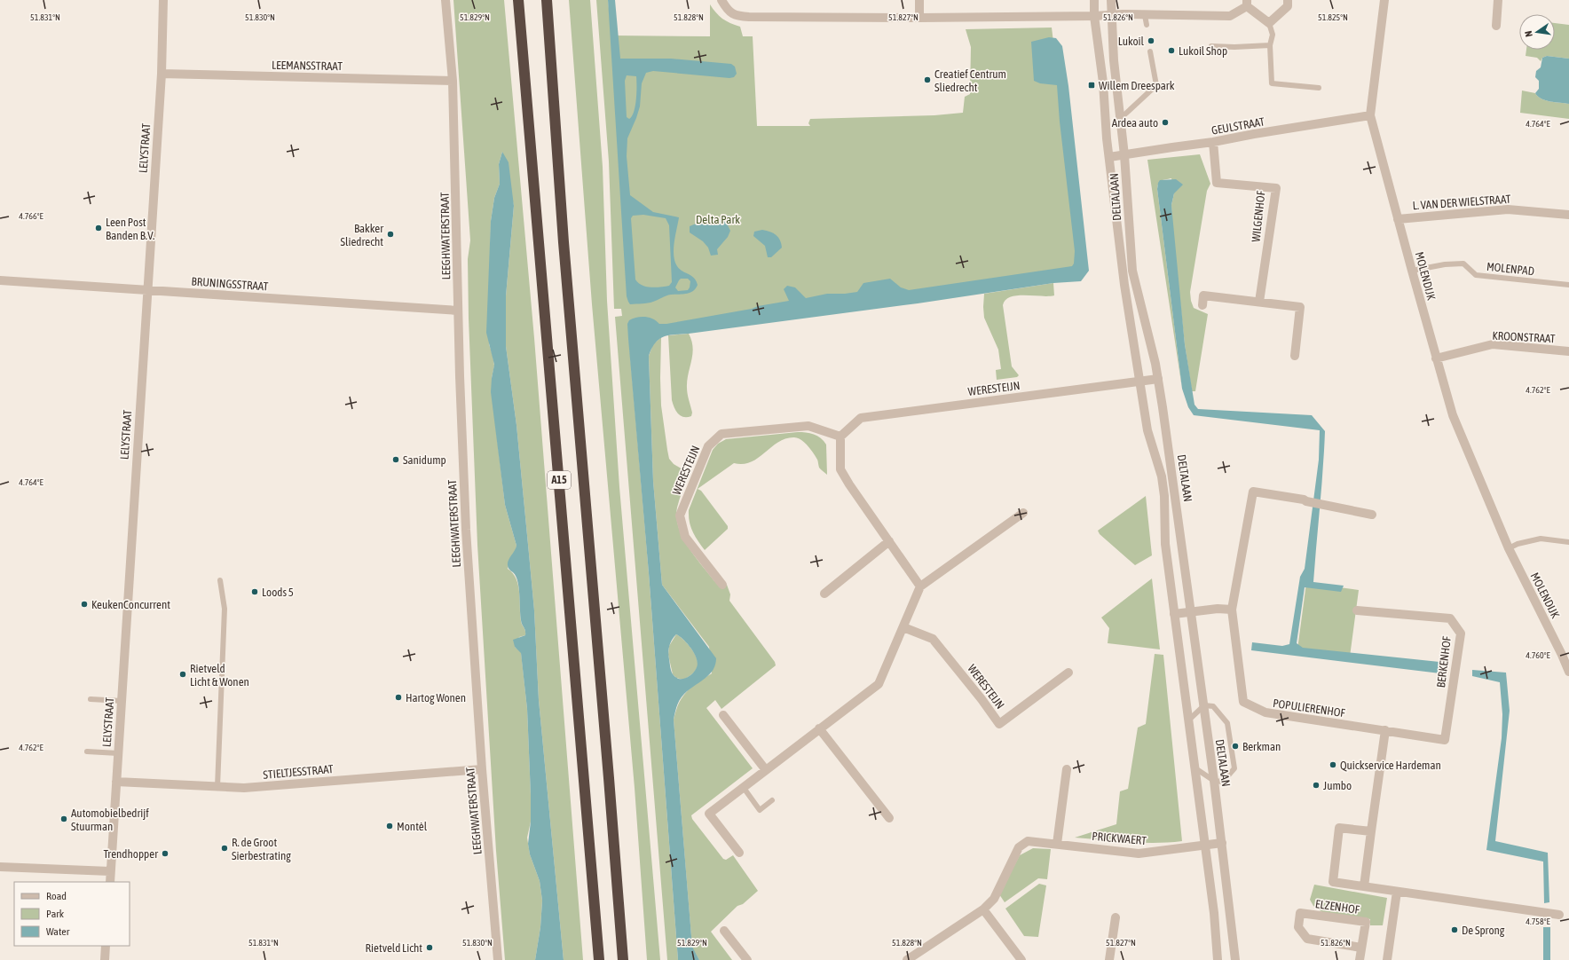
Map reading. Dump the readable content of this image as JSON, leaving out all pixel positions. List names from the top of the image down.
{
  "streets": {
    "highway": ["A15"],
    "street": [
      "LEEMANSSTRAAT",
      "GEULSTRAAT",
      "LELYSTRAAT",
      "DELTALAAN",
      "L. VAN DER WIELSTRAAT",
      "WILGENHOF",
      "LEEGHWATERSTRAAT",
      "MOLENDIJK",
      "BRUNINGSSTRAAT",
      "KROONSTRAAT",
      "WERESTEIJN",
      "BERKENHOF",
      "POPULIERENHOF",
      "STIELTJESSTRAAT",
      "PRICKWAERT",
      "ELZENHOF"
    ],
    "lane": ["MOLENPAD"]
  },
  "crossings": [
    ["LEEMANSSTRAAT", "LELYSTRAAT"],
    ["LEEMANSSTRAAT", "LEEGHWATERSTRAAT"],
    ["GEULSTRAAT", "DELTALAAN"],
    ["GEULSTRAAT", "WILGENHOF"],
    ["GEULSTRAAT", "MOLENDIJK"],
    ["LELYSTRAAT", "BRUNINGSSTRAAT"],
    ["LELYSTRAAT", "STIELTJESSTRAAT"],
    ["DELTALAAN", "WERESTEIJN"],
    ["DELTALAAN", "PRICKWAERT"],
    ["L. VAN DER WIELSTRAAT", "MOLENDIJK"],
    ["LEEGHWATERSTRAAT", "BRUNINGSSTRAAT"],
    ["LEEGHWATERSTRAAT", "STIELTJESSTRAAT"],
    ["MOLENPAD", "MOLENDIJK"],
    ["MOLENDIJK", "KROONSTRAAT"],
    ["BERKENHOF", "POPULIERENHOF"],
    ["POPULIERENHOF", "ELZENHOF"]
  ],
  "parks": ["Delta Park"],
  "places": {
    "other": [
      "Lukoil",
      "Lukoil Shop",
      "Creatief Centrum Sliedrecht",
      "Ardea auto",
      "Leen Post Banden B.V.",
      "Bakker Sliedrecht",
      "Sanidump",
      "Loods 5",
      "KeukenConcurrent",
      "Rietveld Licht & Wonen",
      "Hartog Wonen",
      "Berkman",
      "Quickservice Hardeman",
      "Jumbo",
      "Automobielbedrijf Stuurman",
      "Montèl",
      "R. de Groot Sierbestrating",
      "Trendhopper",
      "De Sprong",
      "Rietveld Licht"
    ],
    "transit": ["Willem Dreespark"]
  },
  "legend": ["Road", "Park", "Water"],
  "north": "left",
  "coordinates": [
    "51.831°N",
    "51.830°N",
    "51.829°N",
    "51.828°N",
    "51.827°N",
    "51.826°N",
    "51.825°N",
    "4.764°E",
    "4.766°E",
    "4.762°E",
    "4.760°E",
    "4.758°E"
  ]
}
